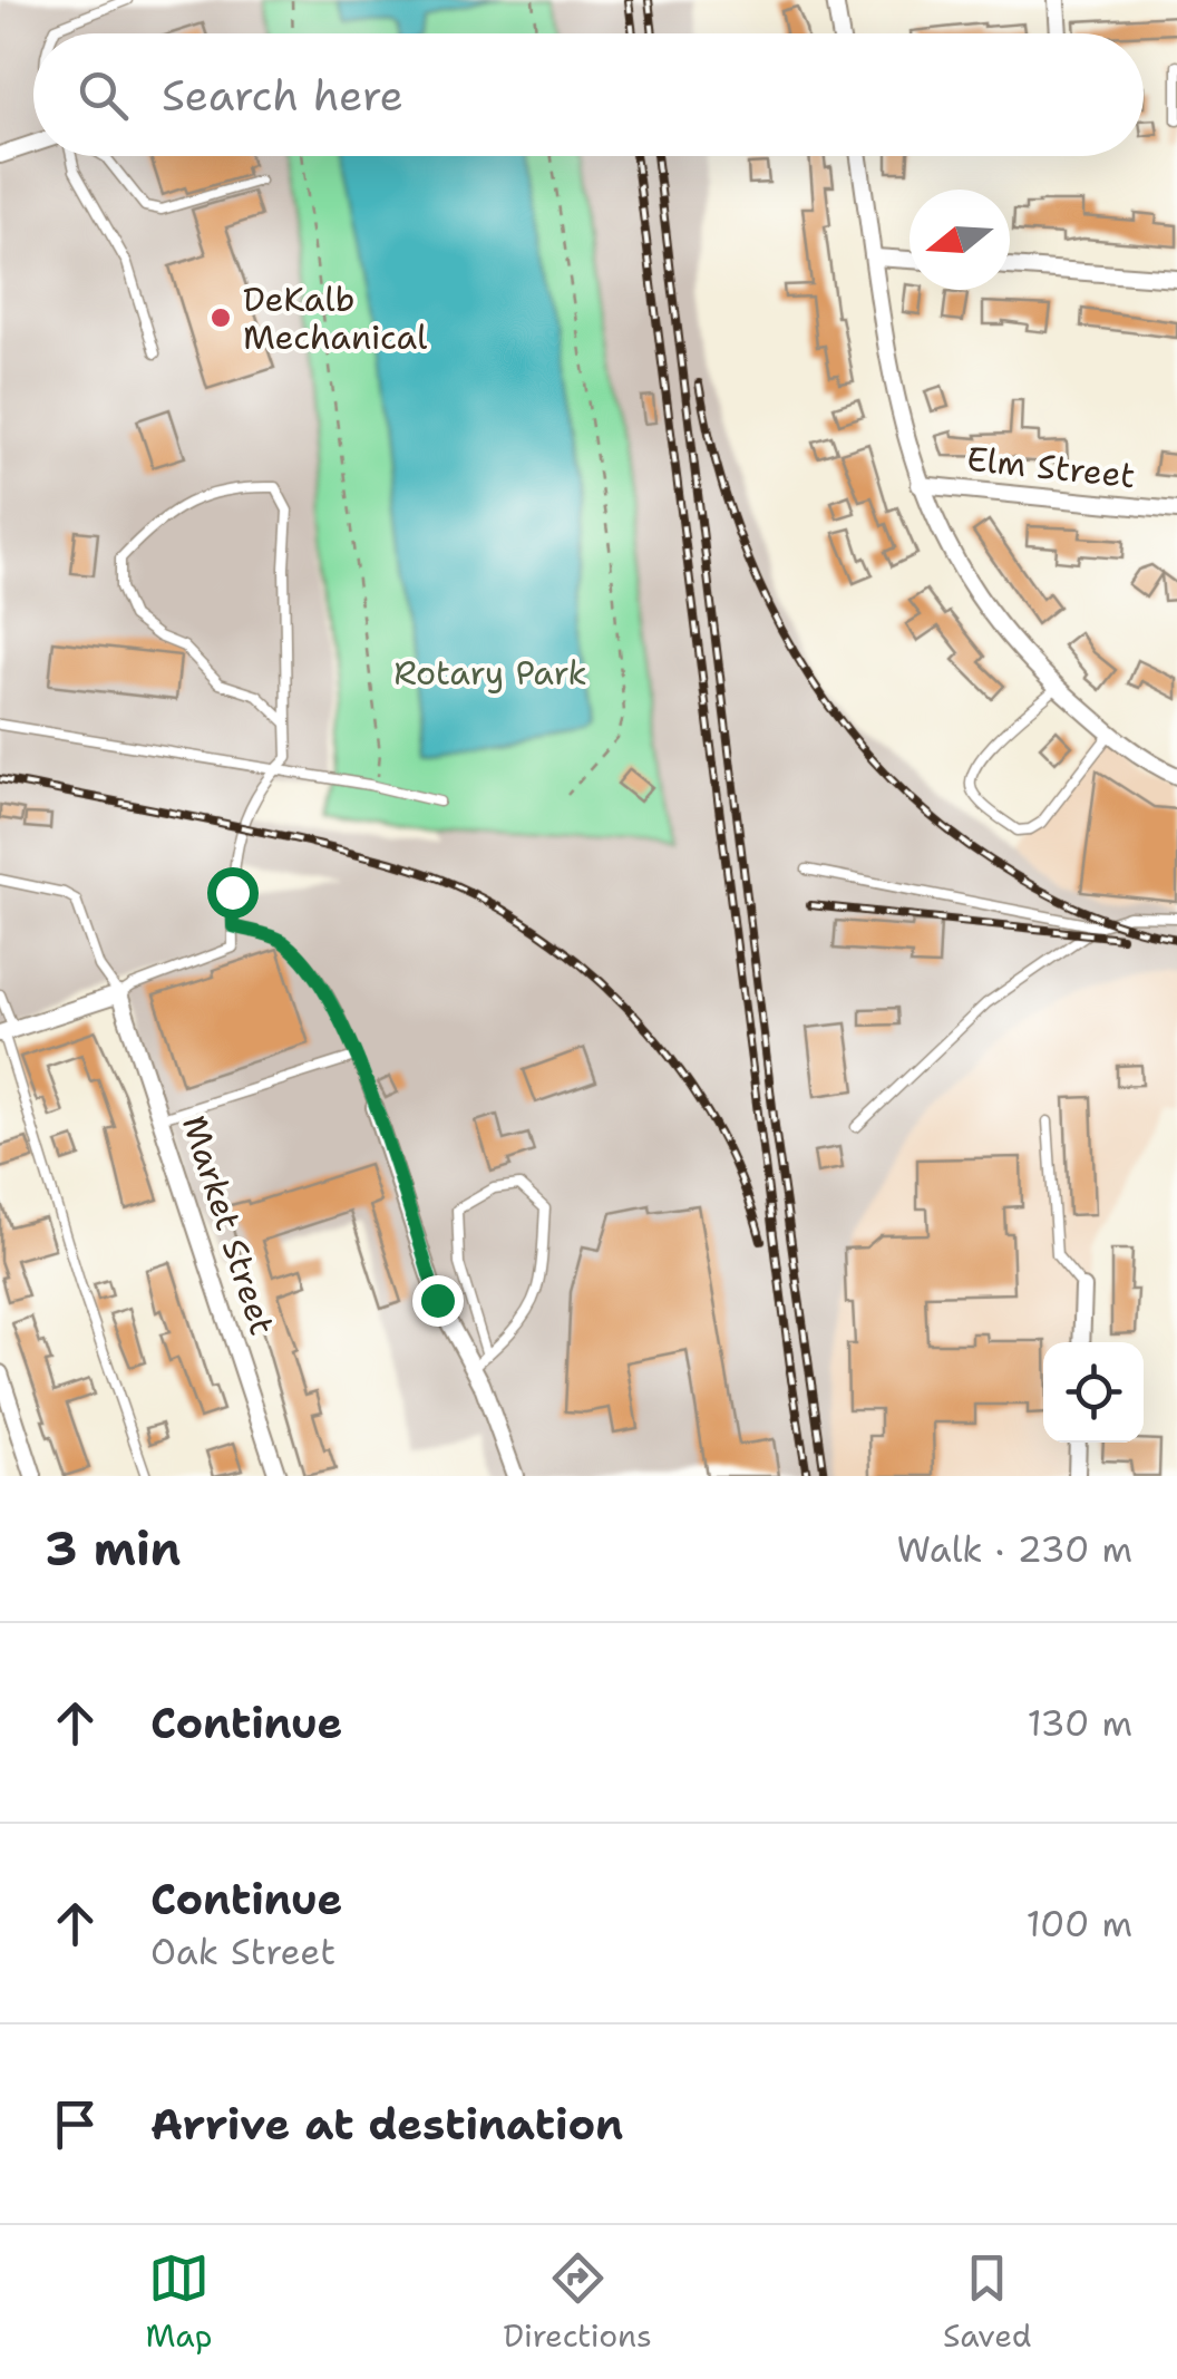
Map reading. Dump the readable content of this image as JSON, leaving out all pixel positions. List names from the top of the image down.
{
  "streets": {
    "street": ["Elm Street", "Market Street"]
  },
  "parks": ["Rotary Park"],
  "places": ["DeKalb Mechanical"],
  "north": "left",
  "page": {
    "search": "Search here",
    "heading": ["3 min", "Walk · 230 m"],
    "list": [
      ["Continue", "130 m"],
      ["Continue", "Oak Street", "100 m"],
      "Arrive at destination"
    ],
    "nav": ["Map", "Directions", "Saved"]
  }
}
